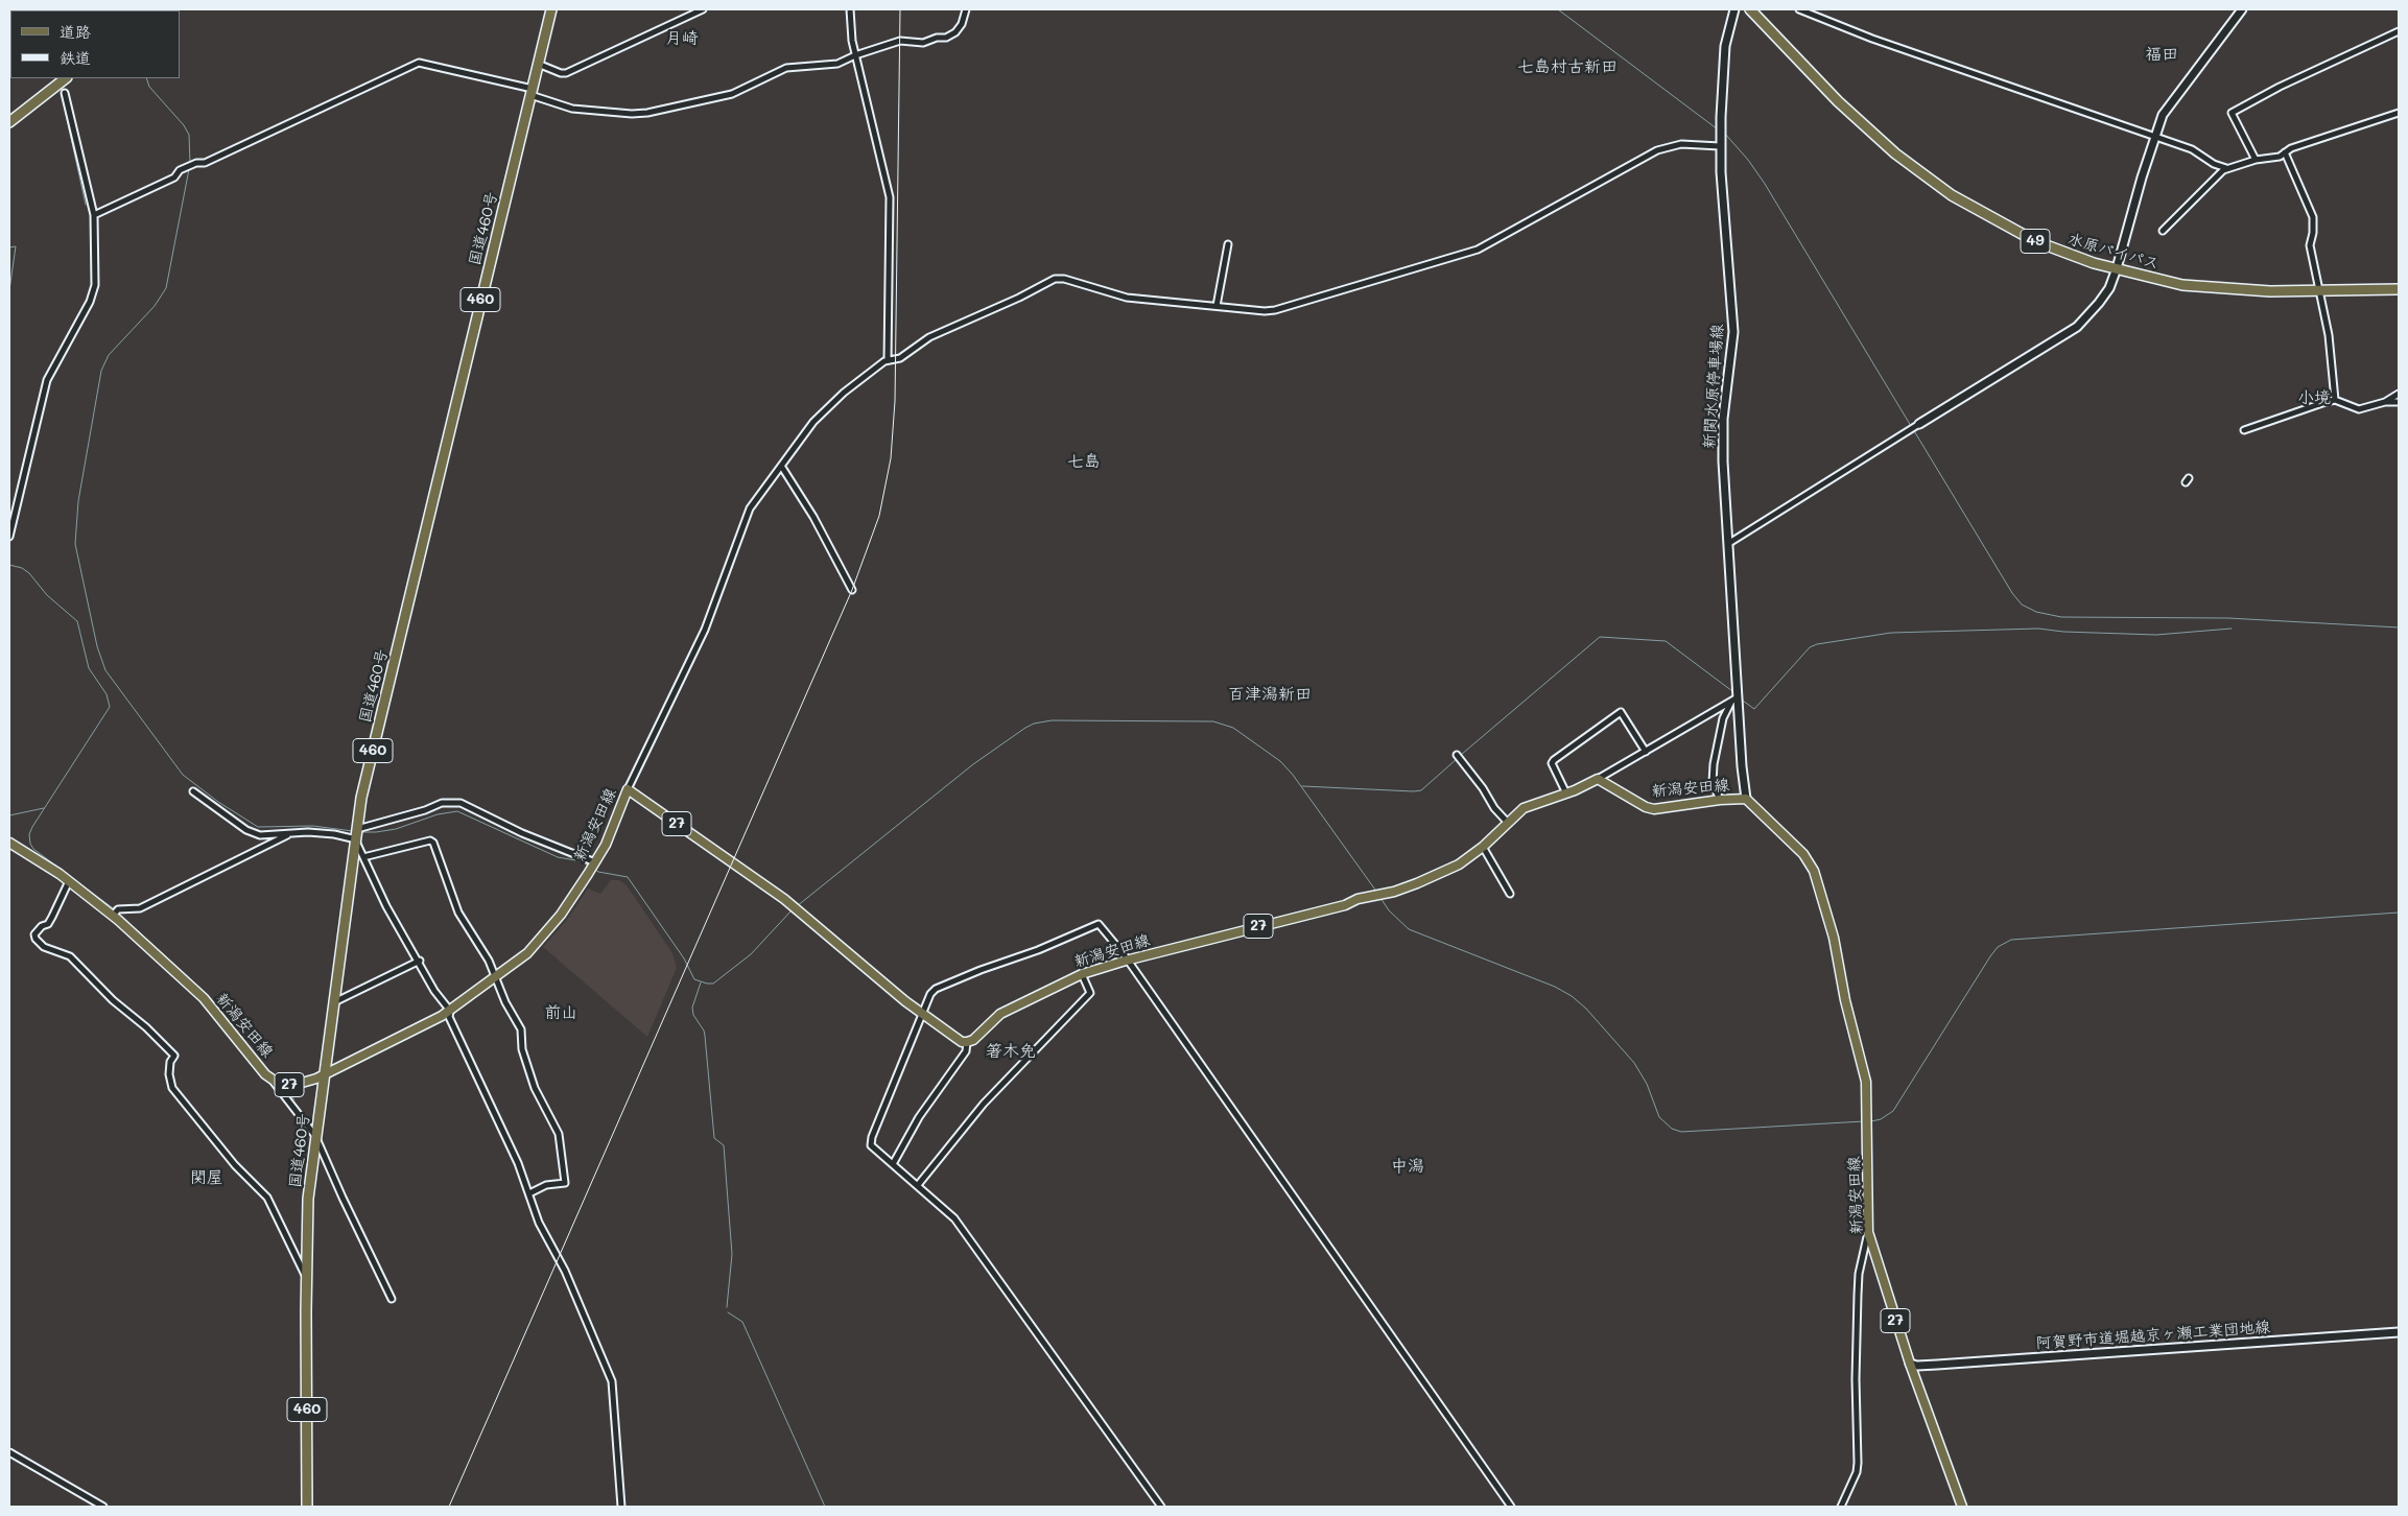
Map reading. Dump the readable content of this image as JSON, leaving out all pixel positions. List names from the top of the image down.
{
  "streets": {
    "highway": [
      "国道460号",
      "49",
      "水原バイパス",
      "460"
    ],
    "main road": ["新潟安田線", "27"],
    "street": ["新関水原停車場線", "阿賀野市道堀越京ヶ瀬工業団地線"]
  },
  "crossings": [
    ["国道460号", "新潟安田線"],
    ["新関水原停車場線", "新潟安田線"],
    ["新潟安田線", "阿賀野市道堀越京ヶ瀬工業団地線"]
  ],
  "districts": [
    "月崎",
    "福田",
    "七島村古新田",
    "小境",
    "七島",
    "百津潟新田",
    "前山",
    "箸木免",
    "中潟",
    "関屋"
  ],
  "legend": ["道路", "鉄道"]
}
